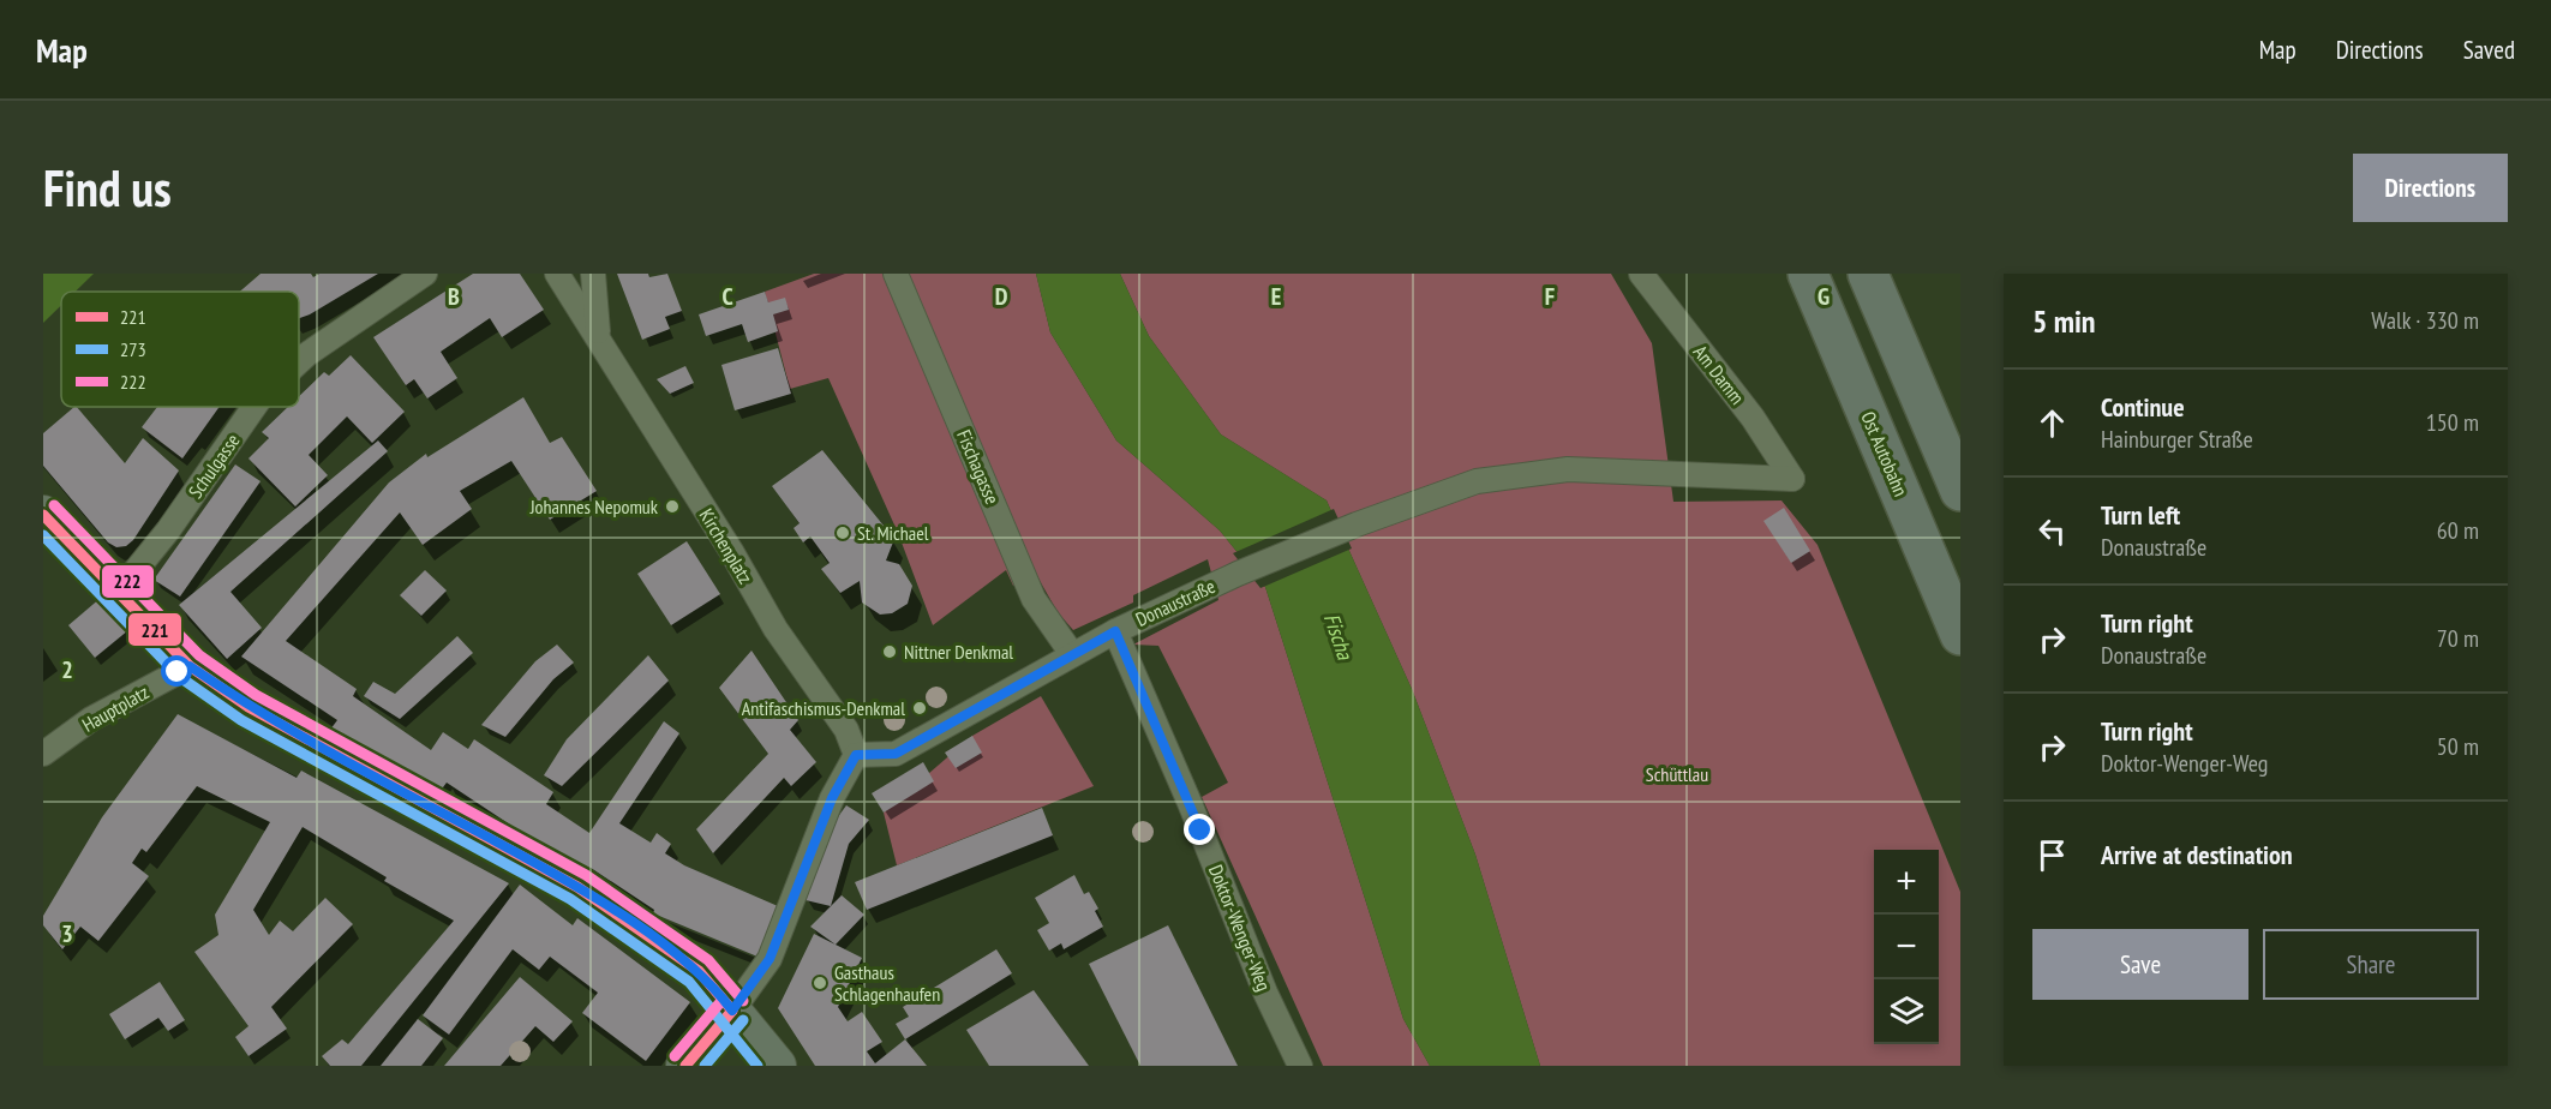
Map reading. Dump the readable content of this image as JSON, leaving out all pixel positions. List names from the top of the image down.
{
  "streets": {
    "highway": ["Ost Autobahn"],
    "street": [
      "Am Damm",
      "Schulgasse",
      "Fischagasse",
      "Kirchenplatz",
      "Donaustraße",
      "Hauptplatz",
      "Doktor-Wenger-Weg"
    ]
  },
  "crossings": [
    ["Am Damm", "Donaustraße"],
    ["Fischagasse", "Donaustraße"],
    ["Kirchenplatz", "Donaustraße"],
    ["Donaustraße", "Doktor-Wenger-Weg"]
  ],
  "water": ["Fischa"],
  "parks": ["Schüttlau"],
  "places": [
    "Johannes Nepomuk",
    "St. Michael",
    "Nittner Denkmal",
    "Antifaschismus-Denkmal",
    "Gasthaus Schlagenhaufen"
  ],
  "lines": ["transit line 222", "transit line 221", "transit line 273"],
  "legend": ["221", "273", "222"],
  "page": {
    "header": "Map",
    "nav": ["Map", "Directions", "Saved"],
    "buttons": [
      "Directions",
      ["Save", "Share"]
    ],
    "title": "Find us",
    "heading": ["5 min", "Walk · 330 m"],
    "list": [
      ["Continue", "Hainburger Straße", "150 m"],
      ["Turn left", "Donaustraße", "60 m"],
      ["Turn right", "Donaustraße", "70 m"],
      ["Turn right", "Doktor-Wenger-Weg", "50 m"],
      "Arrive at destination"
    ],
    "map_buttons": ["+", "−"]
  },
  "grid": {
    "columns": [
      "B",
      "C",
      "D",
      "E",
      "F",
      "G"
    ],
    "rows": ["2", "3"]
  }
}
